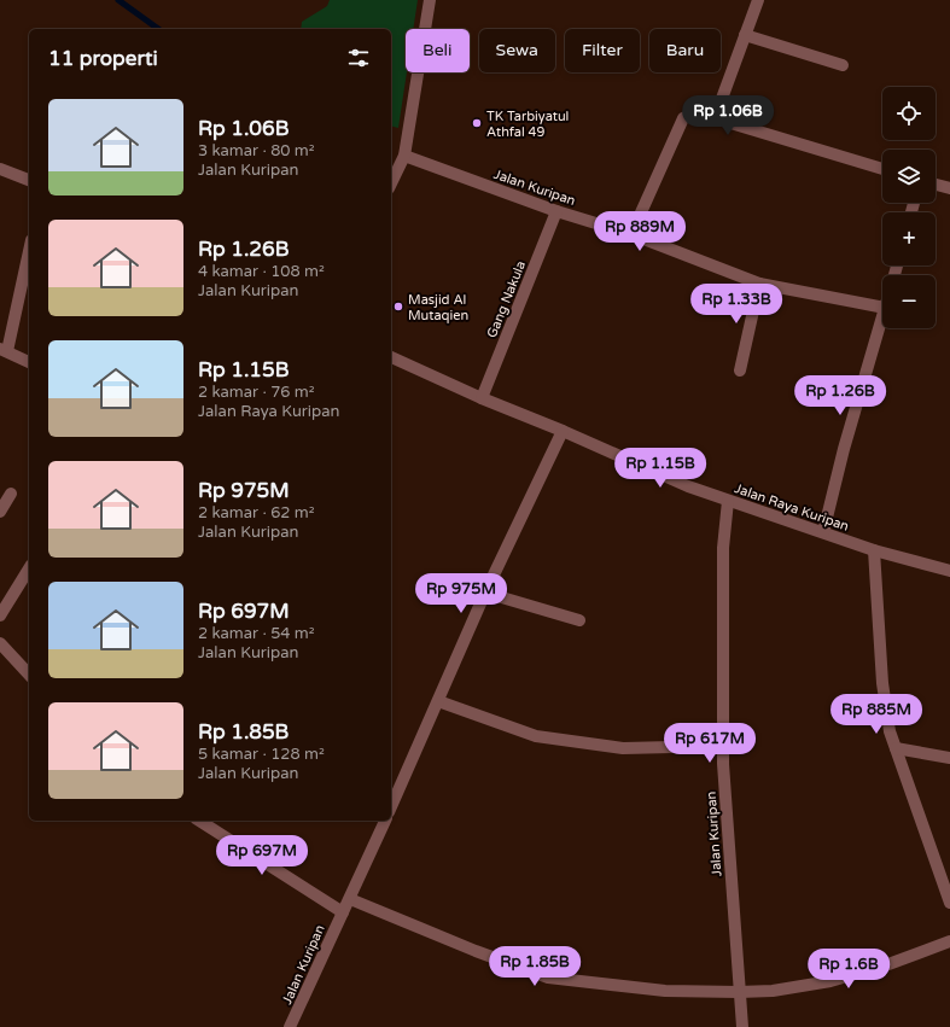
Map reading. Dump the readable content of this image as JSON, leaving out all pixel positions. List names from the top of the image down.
{
  "streets": {
    "street": ["Jalan Kuripan", "Gang Nakula", "Jalan Raya Kuripan"]
  },
  "crossings": [
    ["Jalan Kuripan", "Gang Nakula"],
    ["Jalan Kuripan", "Jalan Raya Kuripan"],
    ["Gang Nakula", "Jalan Raya Kuripan"]
  ],
  "places": ["TK Tarbiyatul Athfal 49", "Masjid Al Mutaqien"],
  "page": {
    "chip": [
      "Beli",
      "Sewa",
      "Filter",
      "Baru"
    ],
    "heading": "11 properti",
    "map_buttons": ["+", "−"],
    "list": [
      {
        "name": "Rp 1.06B",
        "note": "3 kamar · 80 m² · Jalan Kuripan"
      },
      {
        "name": "Rp 1.26B",
        "note": "4 kamar · 108 m² · Jalan Kuripan"
      },
      {
        "name": "Rp 1.15B",
        "note": "2 kamar · 76 m² · Jalan Raya Kuripan"
      },
      {
        "name": "Rp 975M",
        "note": "2 kamar · 62 m² · Jalan Kuripan"
      },
      {
        "name": "Rp 697M",
        "note": "2 kamar · 54 m² · Jalan Kuripan"
      },
      {
        "name": "Rp 1.85B",
        "note": "5 kamar · 128 m² · Jalan Kuripan"
      }
    ],
    "price": [
      "Rp 1.06B",
      "Rp 889M",
      "Rp 1.33B",
      "Rp 1.26B",
      "Rp 1.15B",
      "Rp 975M",
      "Rp 885M",
      "Rp 617M",
      "Rp 697M",
      "Rp 1.85B",
      "Rp 1.6B"
    ]
  }
}
